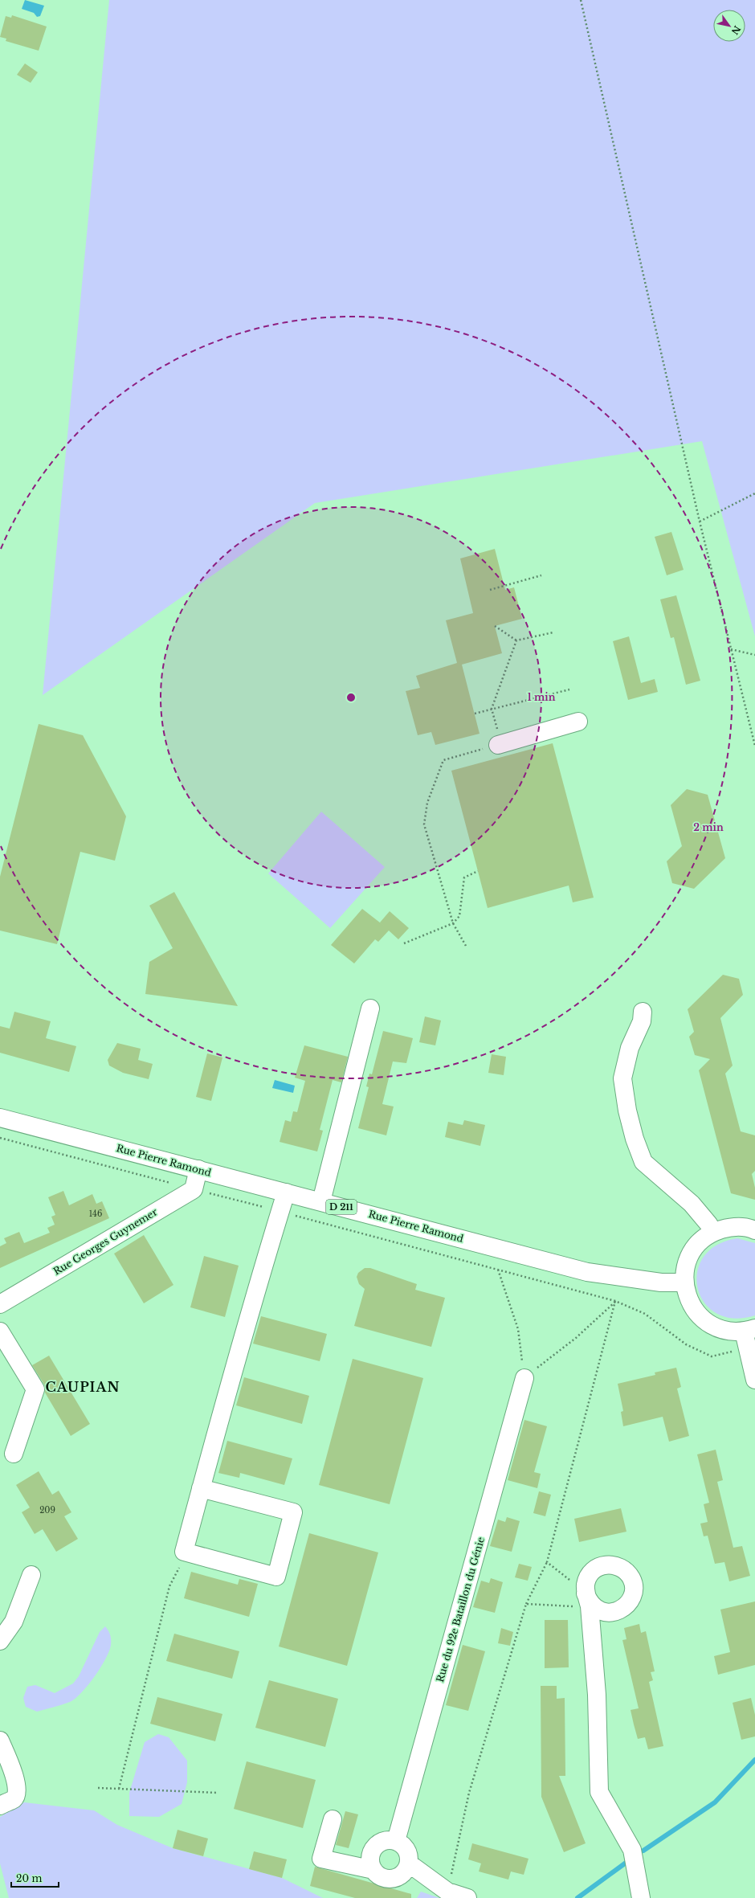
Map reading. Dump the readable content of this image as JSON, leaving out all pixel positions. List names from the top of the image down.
{
  "streets": {
    "street": [
      "Rue Pierre Ramond",
      "D 211",
      "Rue Georges Guynemer",
      "Rue du 92e Bataillon du Génie"
    ]
  },
  "districts": ["CAUPIAN"],
  "house_numbers": ["146", "209"],
  "scale_bar": "20 m",
  "north": "bottom right",
  "rings": ["1 min", "2 min"]
}
